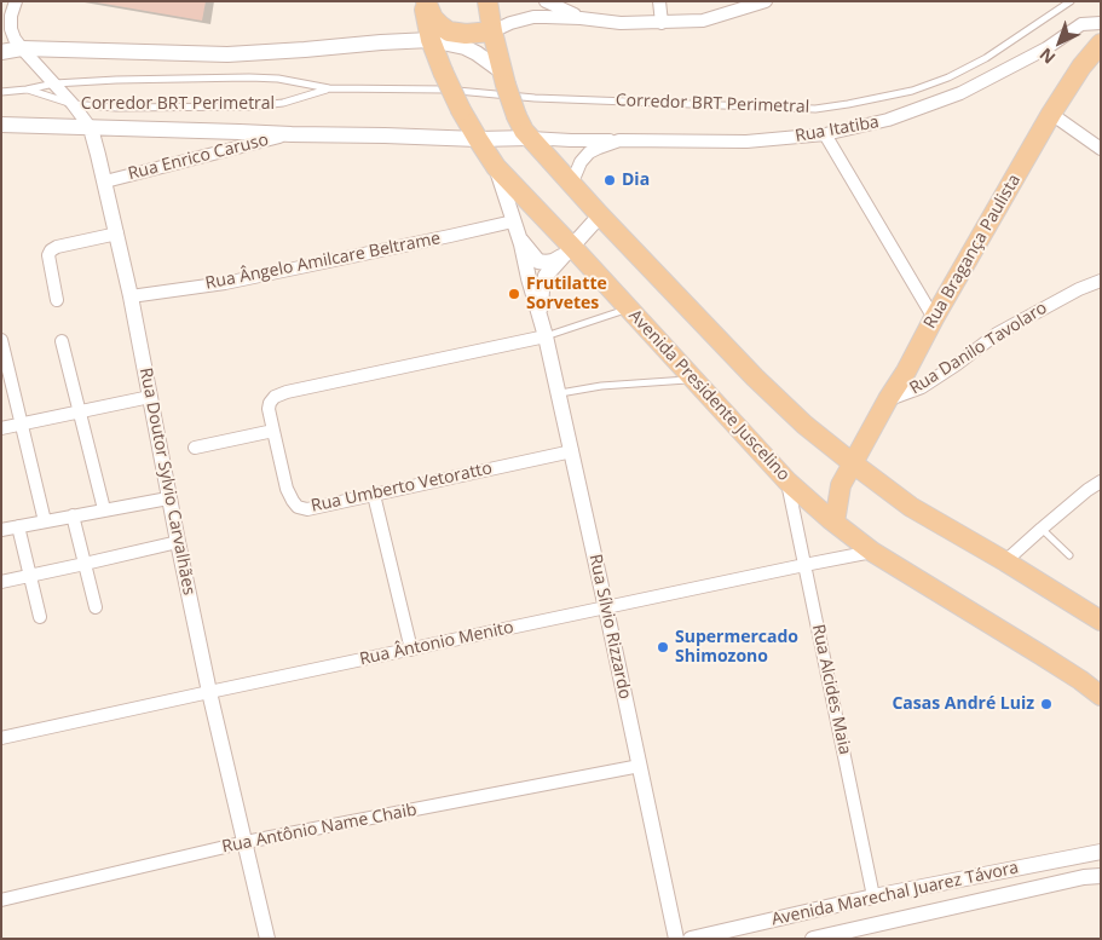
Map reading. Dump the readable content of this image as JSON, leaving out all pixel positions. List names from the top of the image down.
{
  "streets": {
    "main road": ["Rua Bragança Paulista", "Avenida Presidente Juscelino"],
    "street": [
      "Rua Itatiba",
      "Rua Enrico Caruso",
      "Rua Ângelo Amilcare Beltrame",
      "Rua Danilo Tavolaro",
      "Rua Doutor Sylvio Carvalhães",
      "Rua Umberto Vetoratto",
      "Rua Sílvio Rizzardo",
      "Rua Ântonio Menito",
      "Rua Alcides Maia",
      "Rua Antônio Name Chaib",
      "Avenida Marechal Juarez Távora"
    ],
    "lane": ["Corredor BRT Perimetral"]
  },
  "crossings": [
    ["Corredor BRT Perimetral", "Rua Doutor Sylvio Carvalhães"],
    ["Rua Enrico Caruso", "Rua Doutor Sylvio Carvalhães"],
    ["Rua Bragança Paulista", "Rua Danilo Tavolaro"],
    ["Rua Bragança Paulista", "Avenida Presidente Juscelino"],
    ["Rua Ângelo Amilcare Beltrame", "Rua Doutor Sylvio Carvalhães"],
    ["Rua Ângelo Amilcare Beltrame", "Rua Sílvio Rizzardo"],
    ["Avenida Presidente Juscelino", "Rua Sílvio Rizzardo"],
    ["Avenida Presidente Juscelino", "Rua Ântonio Menito"],
    ["Avenida Presidente Juscelino", "Rua Alcides Maia"],
    ["Rua Doutor Sylvio Carvalhães", "Rua Ântonio Menito"],
    ["Rua Doutor Sylvio Carvalhães", "Rua Antônio Name Chaib"],
    ["Rua Umberto Vetoratto", "Rua Sílvio Rizzardo"],
    ["Rua Sílvio Rizzardo", "Rua Ântonio Menito"],
    ["Rua Sílvio Rizzardo", "Rua Antônio Name Chaib"],
    ["Rua Ântonio Menito", "Rua Alcides Maia"],
    ["Rua Alcides Maia", "Avenida Marechal Juarez Távora"]
  ],
  "places": [
    "Dia",
    "Frutilatte Sorvetes",
    "Supermercado Shimozono",
    "Casas André Luiz"
  ],
  "north": "bottom left"
}
